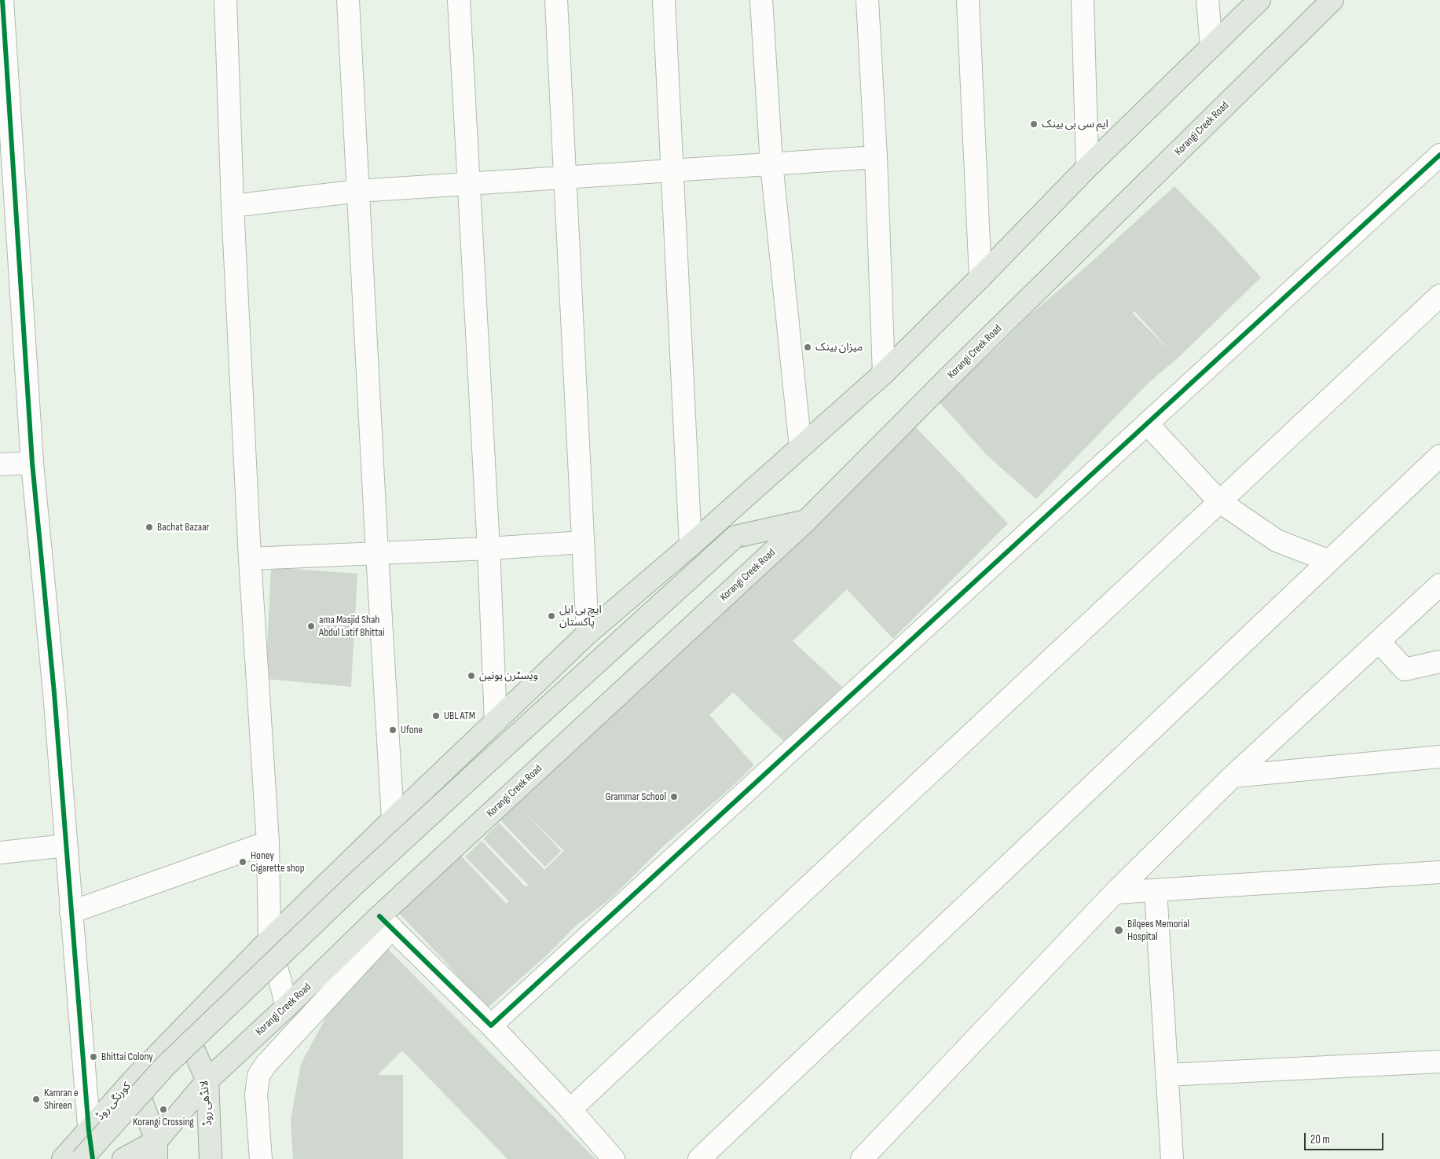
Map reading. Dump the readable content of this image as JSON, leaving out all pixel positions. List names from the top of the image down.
{
  "streets": {
    "main road": ["Korangi Creek Road", "کورنگی روڈ", "لانڈھی روڈ"]
  },
  "crossings": [
    ["Korangi Creek Road", "لانڈھی روڈ"]
  ],
  "places": [
    "ایم سی بی بینک",
    "میزان بینک",
    "Bachat Bazaar",
    "ایچ بی ایل پاکستان",
    "ama Masjid Shah Abdul Latif Bhittai",
    "ویسٹرن یونین",
    "UBL ATM",
    "Ufone",
    "Grammar School",
    "Honey Cigarette shop",
    "Bilqees Memorial Hospital",
    "Bhittai Colony",
    "Kamran e Shireen",
    "Korangi Crossing"
  ],
  "scale_bar": "20 m"
}
